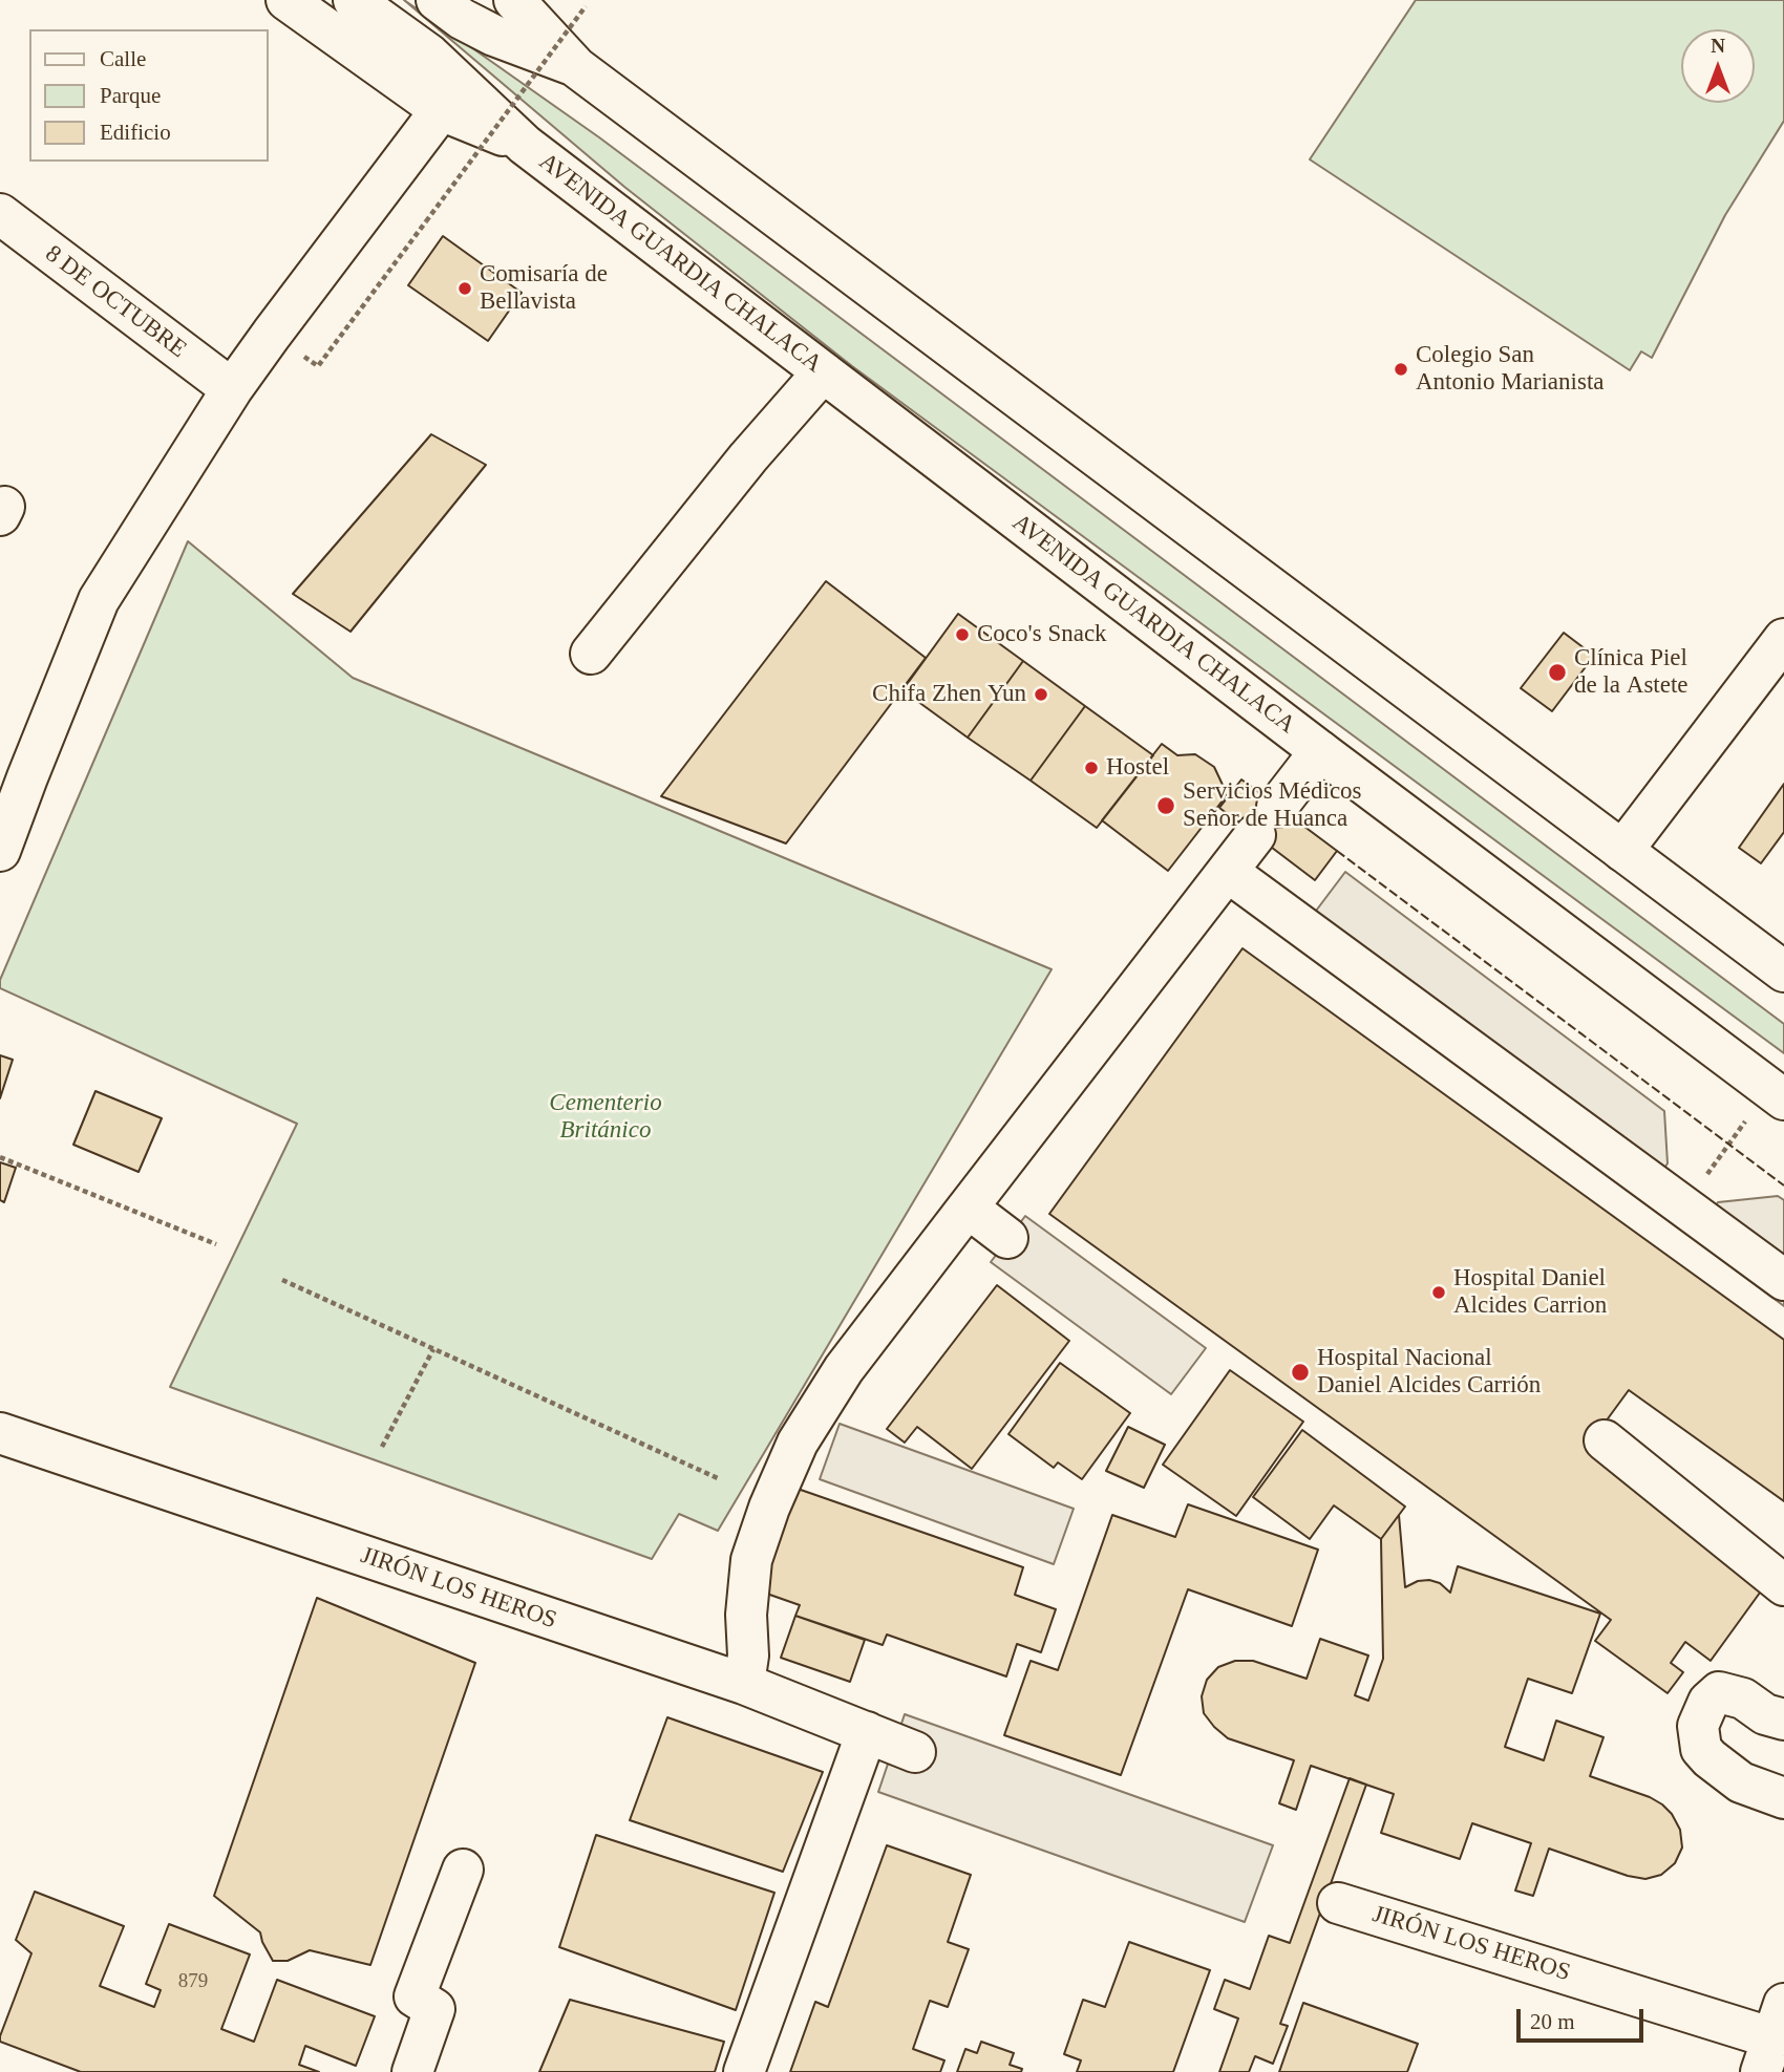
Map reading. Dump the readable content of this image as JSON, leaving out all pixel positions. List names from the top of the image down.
{
  "streets": {
    "main road": ["AVENIDA GUARDIA CHALACA", "8 DE OCTUBRE", "JIRÓN LOS HEROS"]
  },
  "parks": ["Cementerio Británico"],
  "places": [
    "Comisaría de Bellavista",
    "Colegio San Antonio Marianista",
    "Coco's Snack",
    "Clínica Piel de la Astete",
    "Chifa Zhen Yun",
    "Hostel",
    "Servicios Médicos Señor de Huanca",
    "Hospital Daniel Alcides Carrion",
    "Hospital Nacional Daniel Alcides Carrión"
  ],
  "house_numbers": ["879"],
  "legend": ["Calle", "Parque", "Edificio"],
  "scale_bar": "20 m",
  "north": "top"
}
